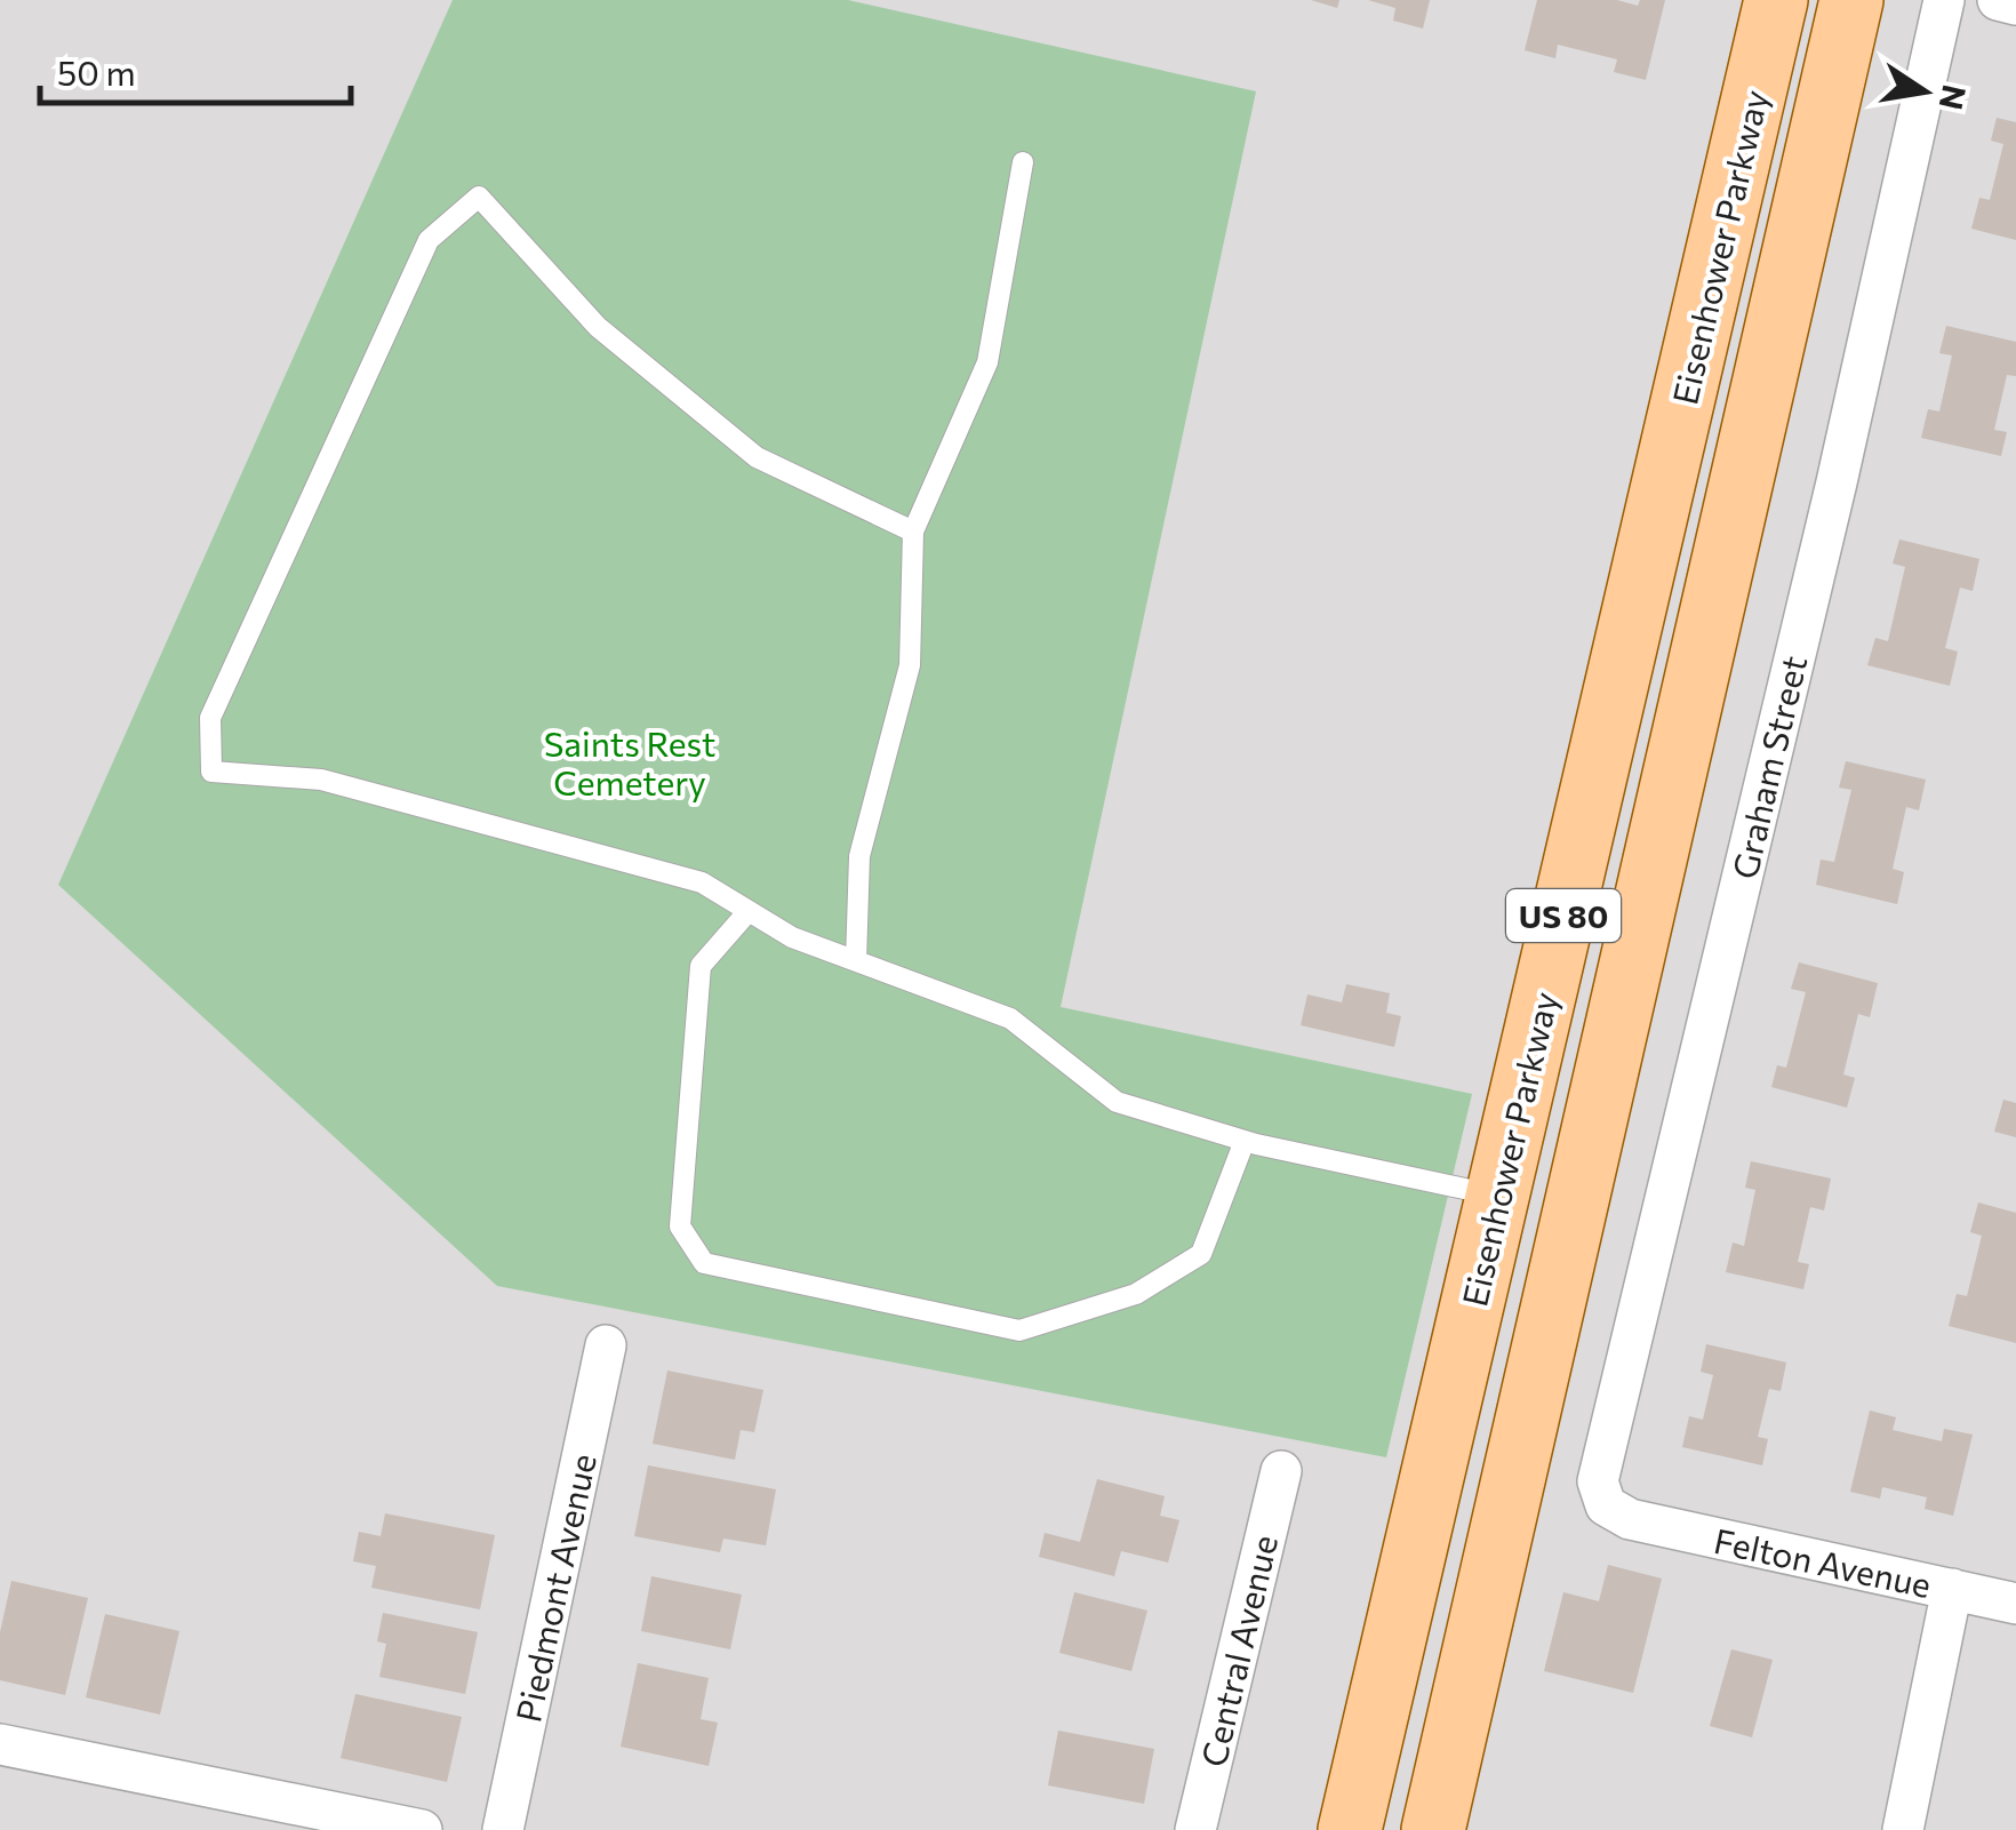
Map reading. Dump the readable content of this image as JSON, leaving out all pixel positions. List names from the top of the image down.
{
  "streets": {
    "main road": ["Eisenhower Parkway", "US 80"],
    "street": [
      "Graham Street",
      "Felton Avenue",
      "Piedmont Avenue",
      "Central Avenue"
    ]
  },
  "crossings": [
    ["Graham Street", "Felton Avenue"]
  ],
  "parks": ["Saints Rest Cemetery"],
  "scale_bar": "50 m",
  "north": "right"
}
